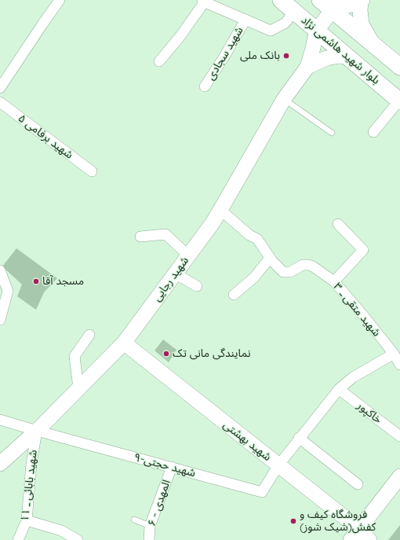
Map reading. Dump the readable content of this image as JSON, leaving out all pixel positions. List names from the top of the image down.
{
  "streets": {
    "main road": ["بلوار شهید هاشمی نژاد"],
    "street": [
      "شهید سجادی",
      "شهید برفامی ۵",
      "شهید رجایی",
      "شهید متقی ـ ۳",
      "خاکپور",
      "شهید بهشتی",
      "شهید حجتی-۹",
      "شهید بابائی ـ ۱۱",
      "المهدی - ۶"
    ]
  },
  "crossings": [
    ["شهید رجایی", "شهید متقی ـ ۳"],
    ["شهید رجایی", "شهید بهشتی"],
    ["شهید رجایی", "شهید حجتی-۹"],
    ["شهید رجایی", "شهید بابائی ـ ۱۱"],
    ["شهید بهشتی", "شهید حجتی-۹"],
    ["شهید حجتی-۹", "شهید بابائی ـ ۱۱"],
    ["شهید حجتی-۹", "المهدی - ۶"]
  ],
  "places": [
    "بانک ملی",
    "مسجد آقا",
    "نمایندگی مانی تک",
    "فروشگاه کیف و کفش(شیک شوز)"
  ]
}
